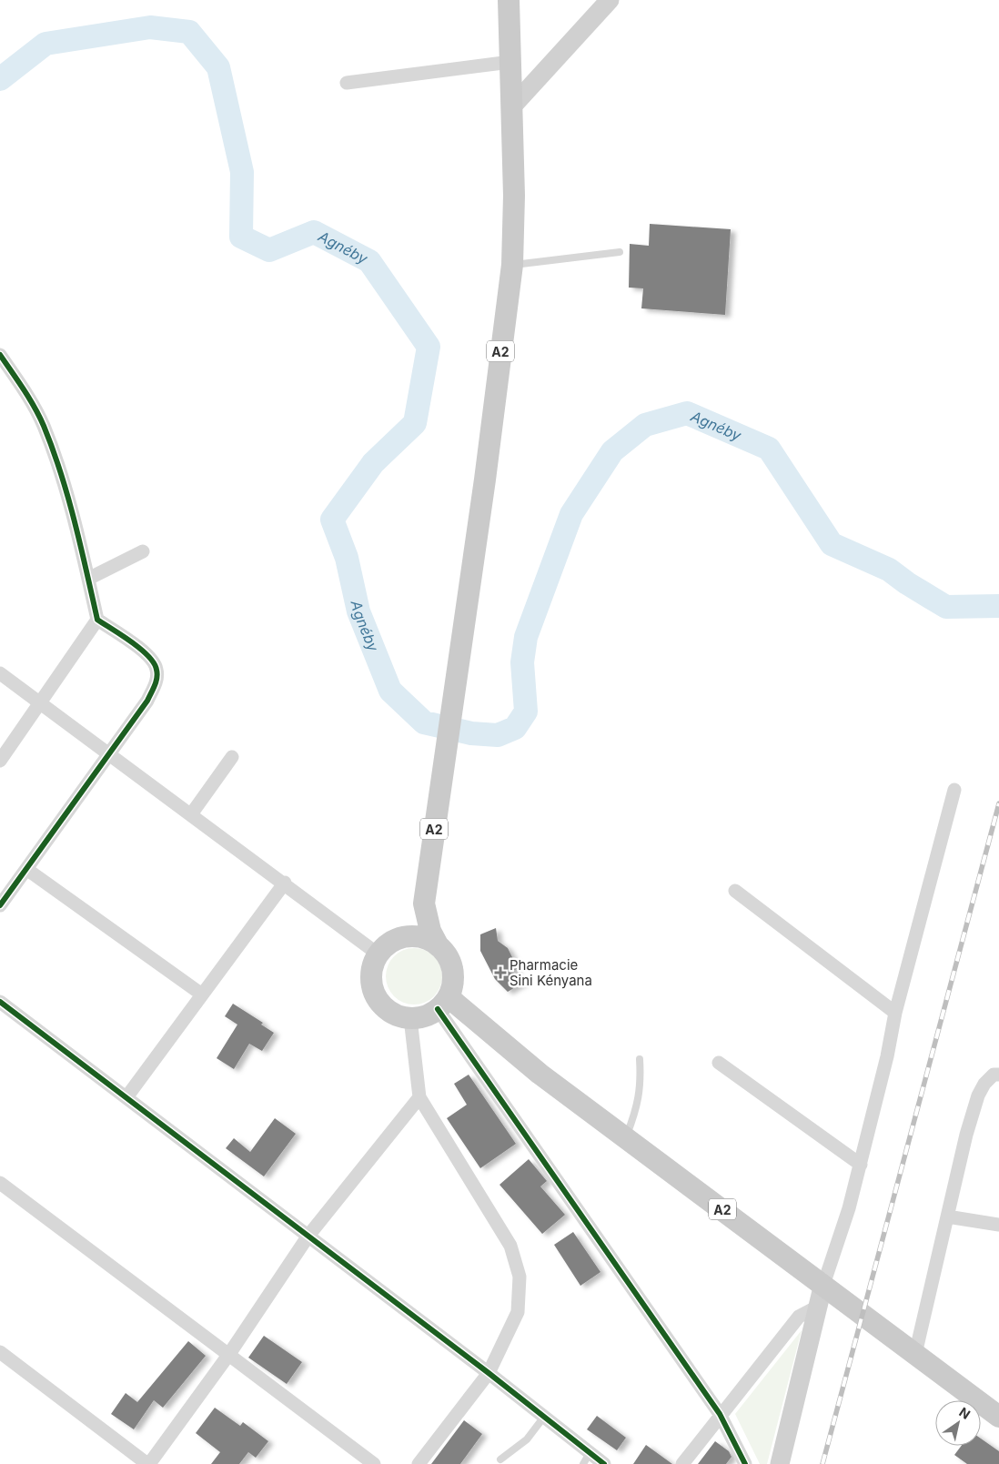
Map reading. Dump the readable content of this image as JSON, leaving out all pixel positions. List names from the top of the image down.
{
  "streets": {
    "main road": ["A2"]
  },
  "water": ["Agnéby"],
  "places": {
    "health": ["Pharmacie Sini Kényana"]
  },
  "north": "top right"
}
